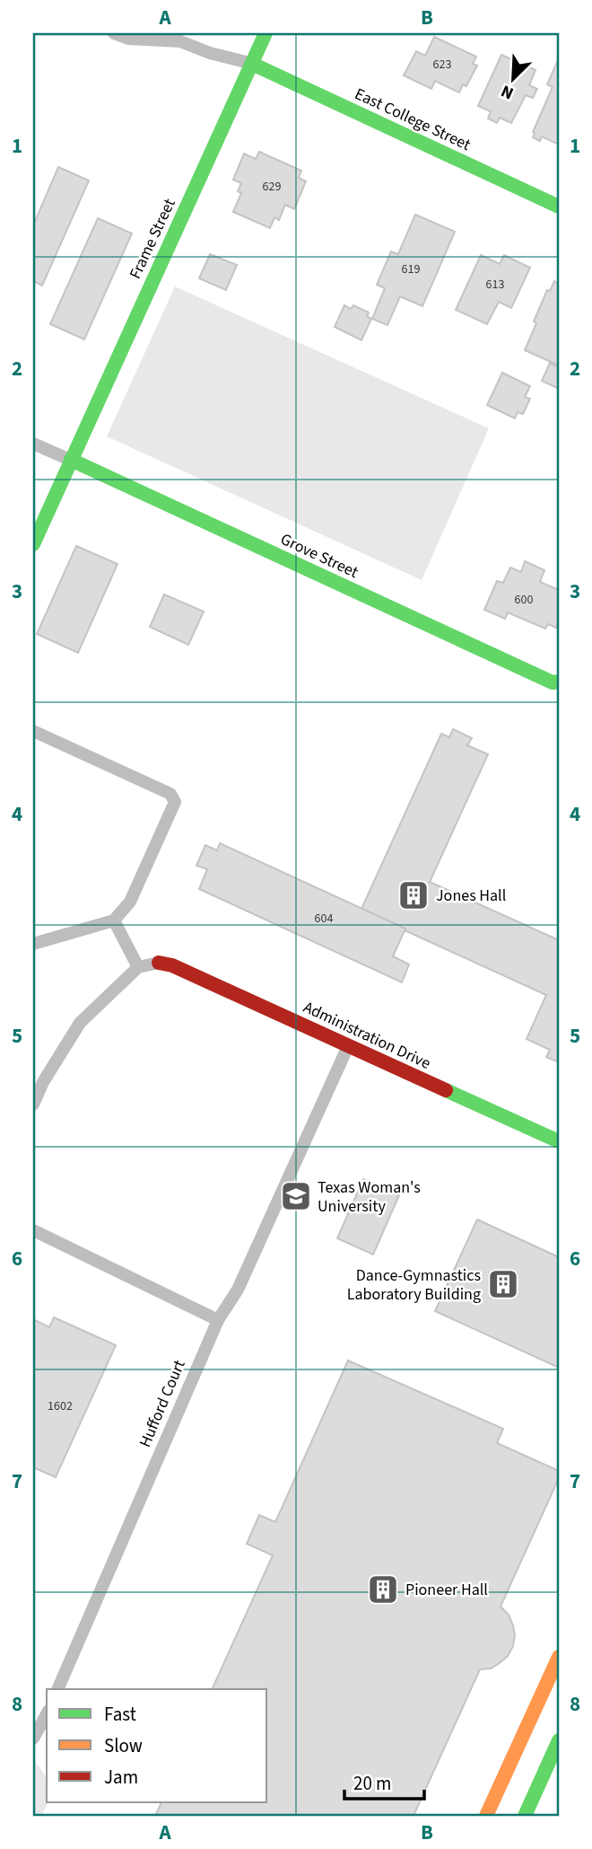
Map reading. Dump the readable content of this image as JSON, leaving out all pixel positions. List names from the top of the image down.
{
  "streets": {
    "street": [
      "East College Street",
      "Frame Street",
      "Grove Street",
      "Administration Drive"
    ],
    "lane": ["Hufford Court"]
  },
  "crossings": [
    ["East College Street", "Frame Street"],
    ["Frame Street", "Grove Street"],
    ["Administration Drive", "Hufford Court"]
  ],
  "places": {
    "building": ["Jones Hall", "Dance-Gymnastics Laboratory Building", "Pioneer Hall"],
    "school or university": ["Texas Woman's University"]
  },
  "house_numbers": [
    "623",
    "629",
    "619",
    "613",
    "600",
    "604",
    "1602"
  ],
  "legend": ["Fast", "Slow", "Jam"],
  "scale_bar": "20 m",
  "north": "bottom left",
  "grid": {
    "columns": ["A", "B"],
    "rows": [
      "1",
      "2",
      "3",
      "4",
      "5",
      "6",
      "7",
      "8"
    ]
  }
}
